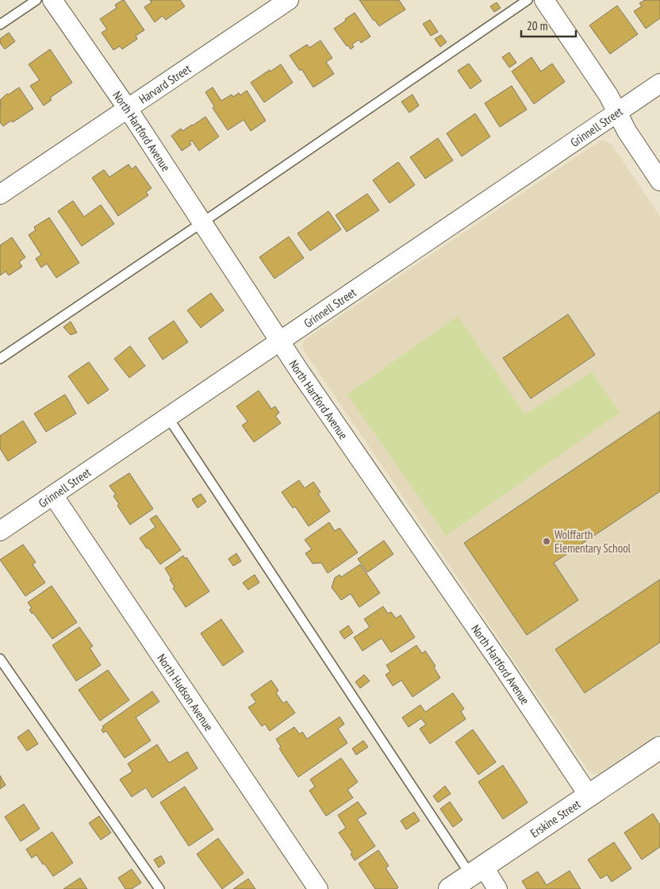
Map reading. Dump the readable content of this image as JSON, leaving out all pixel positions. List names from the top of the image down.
{
  "streets": {
    "street": [
      "Harvard Street",
      "Grinnell Street",
      "North Hartford Avenue",
      "North Hudson Avenue",
      "Erskine Street"
    ]
  },
  "crossings": [
    ["Harvard Street", "North Hartford Avenue"],
    ["Grinnell Street", "North Hartford Avenue"],
    ["Grinnell Street", "North Hudson Avenue"],
    ["North Hartford Avenue", "Erskine Street"]
  ],
  "places": ["Wolffarth Elementary School"],
  "scale_bar": "20 m"
}
